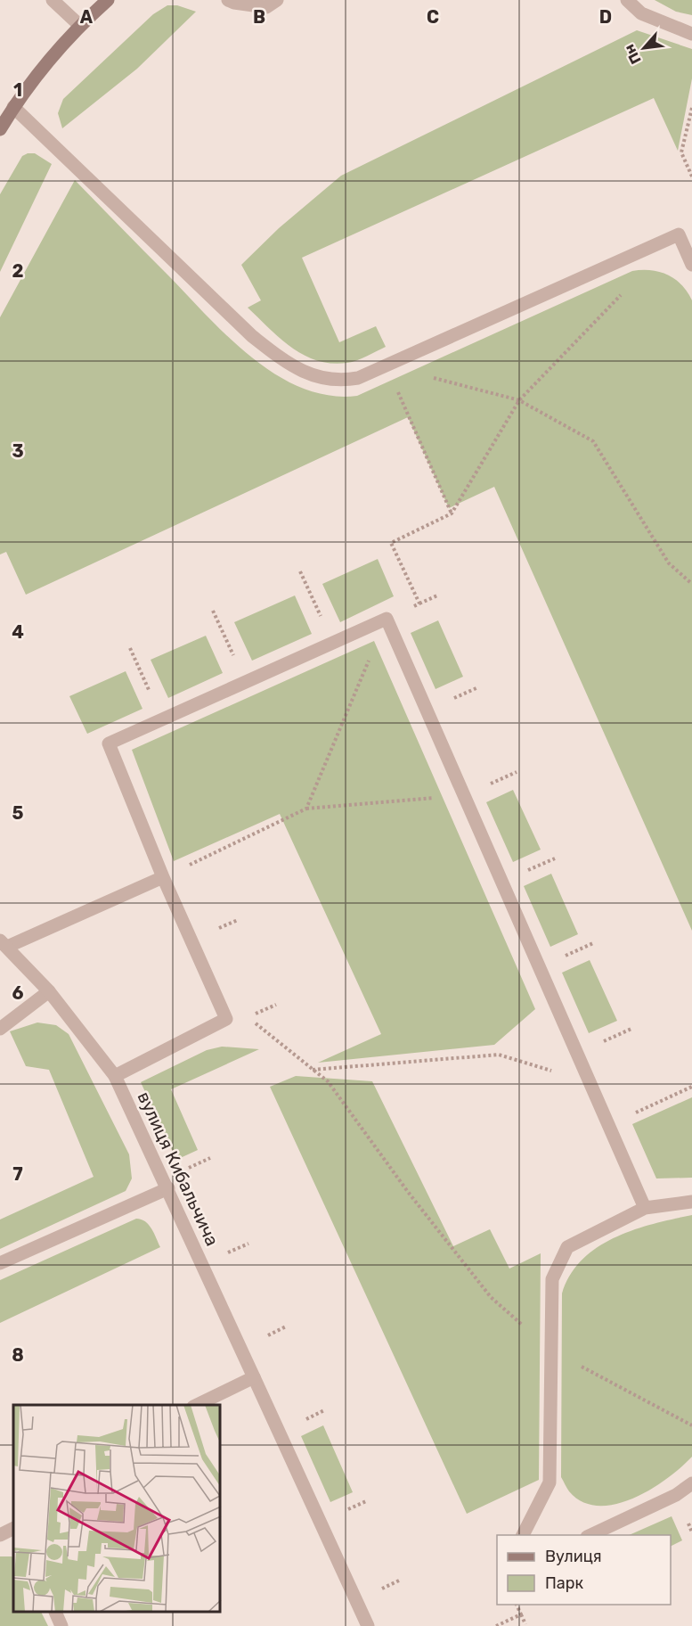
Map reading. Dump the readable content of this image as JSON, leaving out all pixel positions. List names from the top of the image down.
{
  "streets": {
    "street": ["вулиця Кибальчича"]
  },
  "legend": ["Вулиця", "Парк"],
  "north": "bottom left",
  "grid": {
    "columns": [
      "A",
      "B",
      "C",
      "D"
    ],
    "rows": [
      "1",
      "2",
      "3",
      "4",
      "5",
      "6",
      "7",
      "8"
    ]
  }
}
